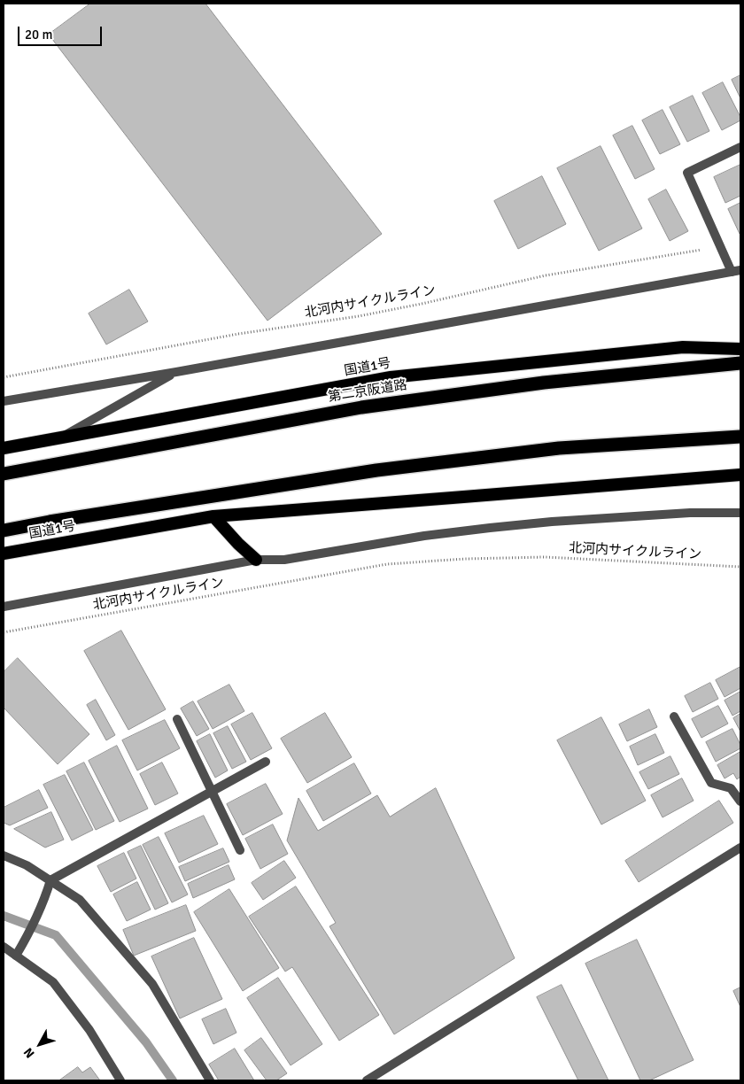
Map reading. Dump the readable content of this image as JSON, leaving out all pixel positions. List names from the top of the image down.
{
  "streets": {
    "highway": ["国道1号", "第二京阪道路"],
    "path": ["北河内サイクルライン"]
  },
  "scale_bar": "20 m",
  "north": "bottom left"
}
